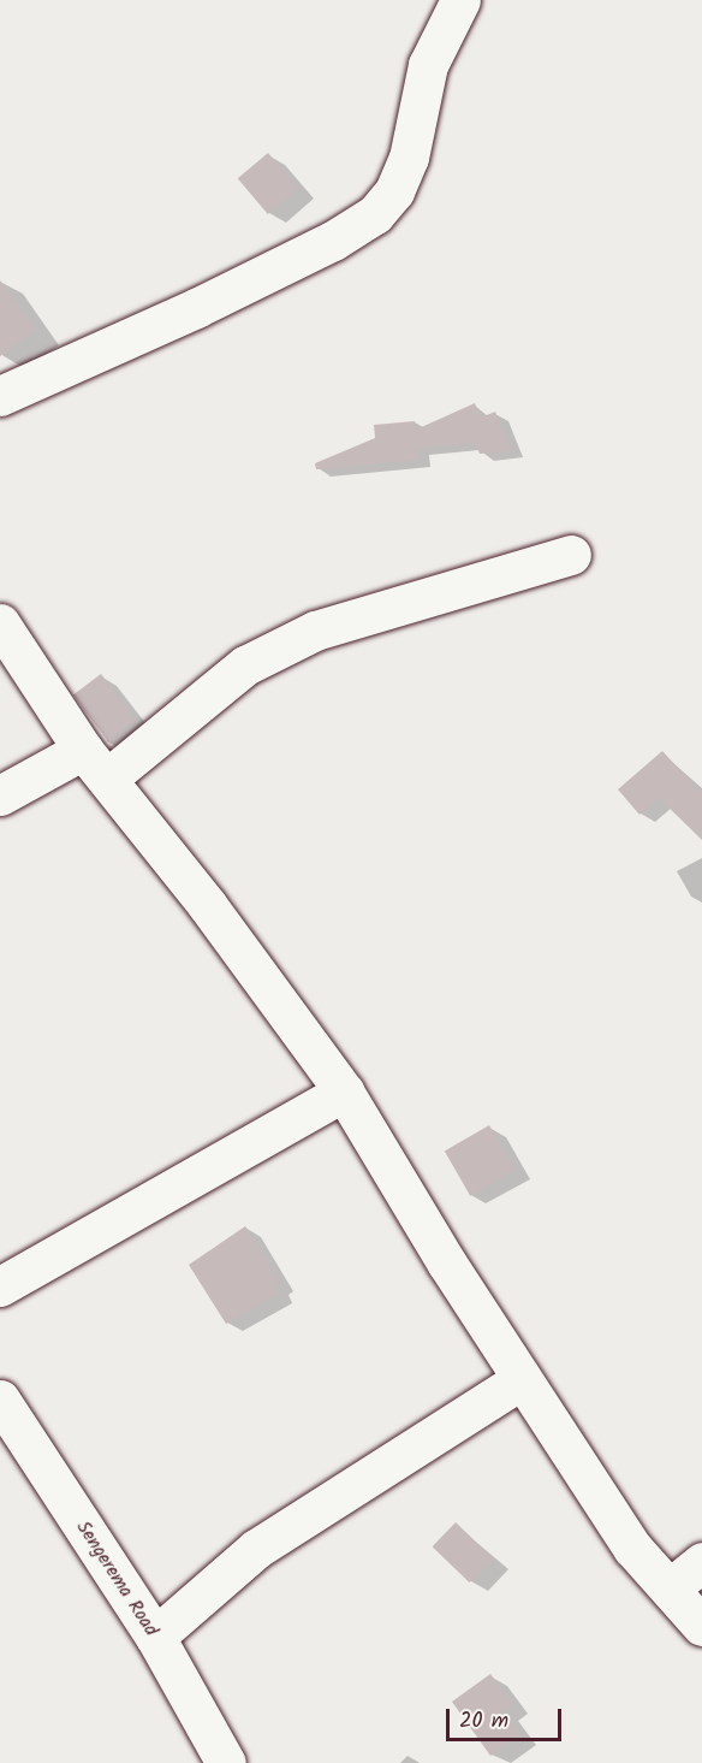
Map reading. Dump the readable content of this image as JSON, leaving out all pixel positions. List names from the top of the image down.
{
  "streets": {
    "street": ["Sengerema Road"]
  },
  "scale_bar": "20 m"
}
